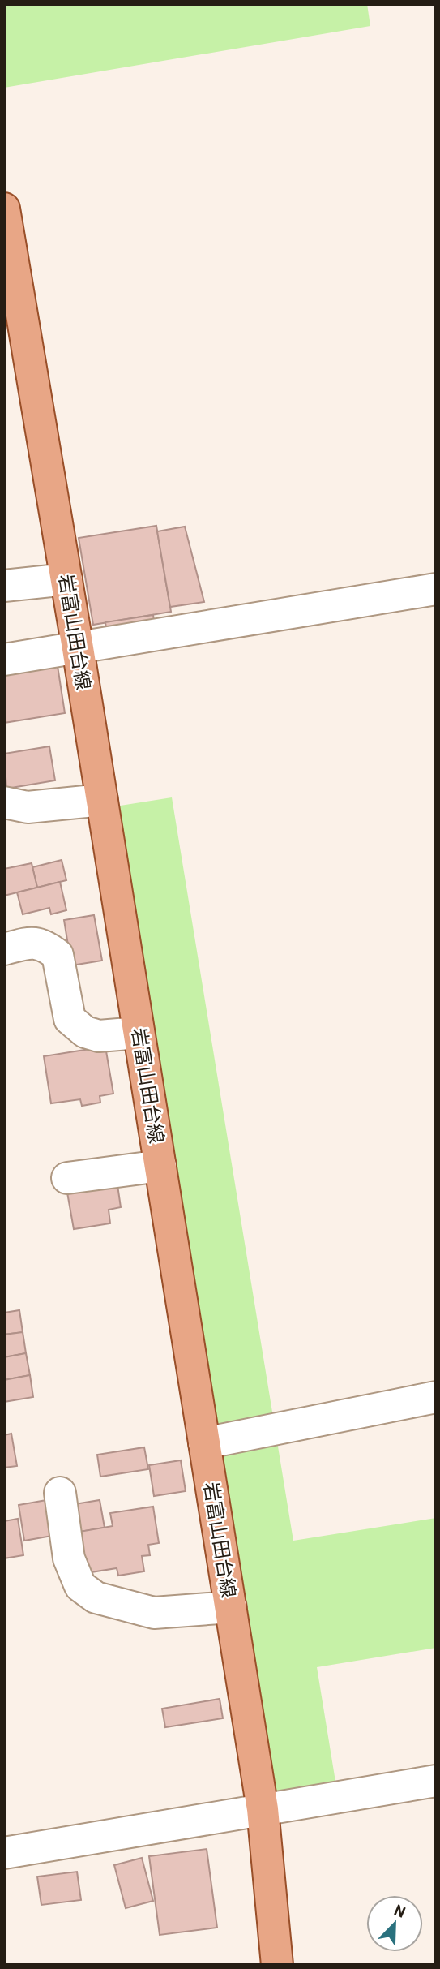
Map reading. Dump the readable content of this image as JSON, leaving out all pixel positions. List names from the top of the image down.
{
  "streets": {
    "main road": ["岩富山田台線"]
  },
  "north": "top right"
}
